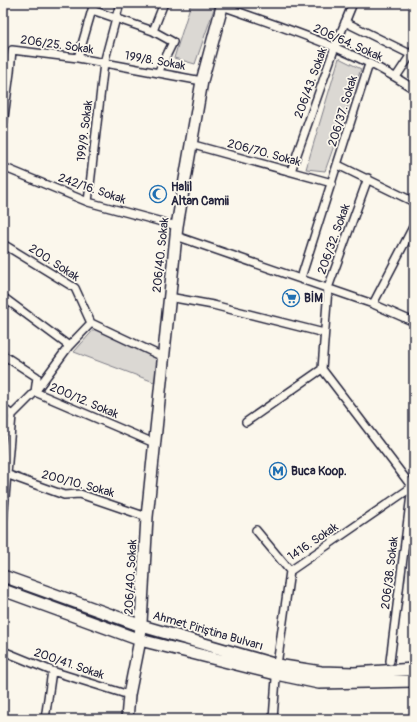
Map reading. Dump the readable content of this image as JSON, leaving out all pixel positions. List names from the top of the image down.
{
  "streets": {
    "main road": ["206/40. Sokak", "Ahmet Piriştina Bulvarı"],
    "street": [
      "206/64. Sokak",
      "206/25. Sokak",
      "199/8. Sokak",
      "206/43. Sokak",
      "206/37. Sokak",
      "199/9. Sokak",
      "206/70. Sokak",
      "242/16. Sokak",
      "206/32. Sokak",
      "200. Sokak",
      "200/12. Sokak",
      "200/10. Sokak",
      "1416. Sokak",
      "206/38. Sokak",
      "200/41. Sokak"
    ]
  },
  "crossings": [
    ["206/64. Sokak", "206/43. Sokak"],
    ["206/64. Sokak", "206/37. Sokak"],
    ["206/64. Sokak", "206/40. Sokak"],
    ["206/25. Sokak", "199/8. Sokak"],
    ["206/25. Sokak", "199/9. Sokak"],
    ["199/8. Sokak", "199/9. Sokak"],
    ["199/8. Sokak", "206/40. Sokak"],
    ["206/43. Sokak", "206/70. Sokak"],
    ["206/37. Sokak", "206/70. Sokak"],
    ["206/37. Sokak", "206/32. Sokak"],
    ["199/9. Sokak", "242/16. Sokak"],
    ["206/70. Sokak", "206/40. Sokak"],
    ["242/16. Sokak", "206/32. Sokak"],
    ["242/16. Sokak", "206/40. Sokak"],
    ["206/40. Sokak", "200/12. Sokak"],
    ["206/40. Sokak", "200/10. Sokak"],
    ["206/40. Sokak", "Ahmet Piriştina Bulvarı"],
    ["206/40. Sokak", "200/41. Sokak"],
    ["1416. Sokak", "206/38. Sokak"],
    ["1416. Sokak", "Ahmet Piriştina Bulvarı"]
  ],
  "places": {
    "mosque": ["Halil Altan Camii"],
    "supermarket": ["BİM"],
    "metro station": ["Buca Koop."]
  }
}
